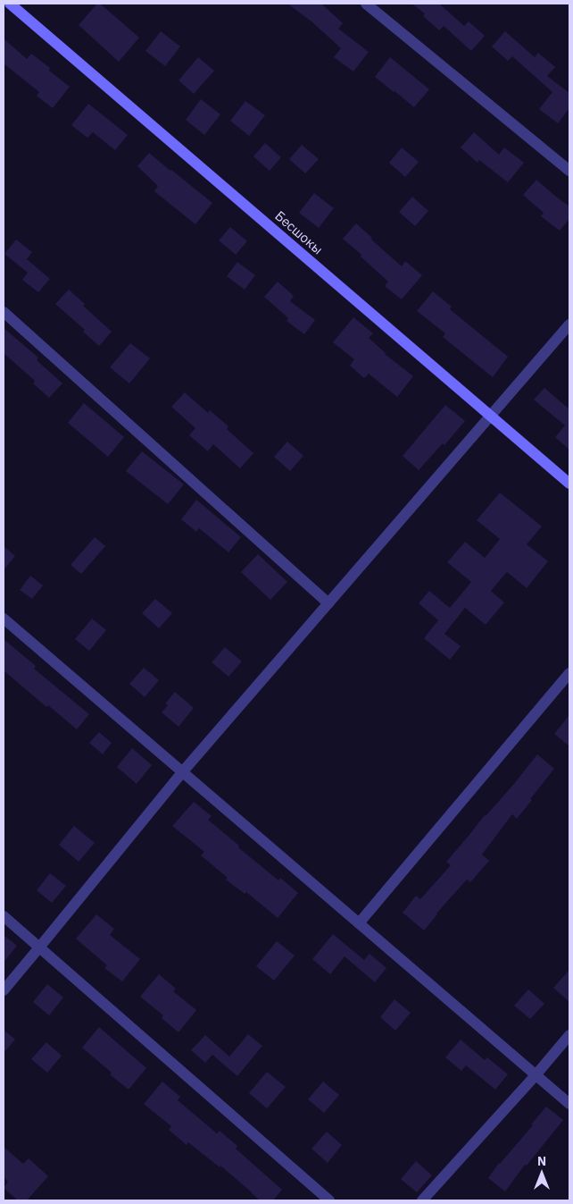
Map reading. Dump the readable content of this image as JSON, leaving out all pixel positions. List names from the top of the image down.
{
  "streets": {
    "street": ["Бесшокы"]
  },
  "north": "top"
}
